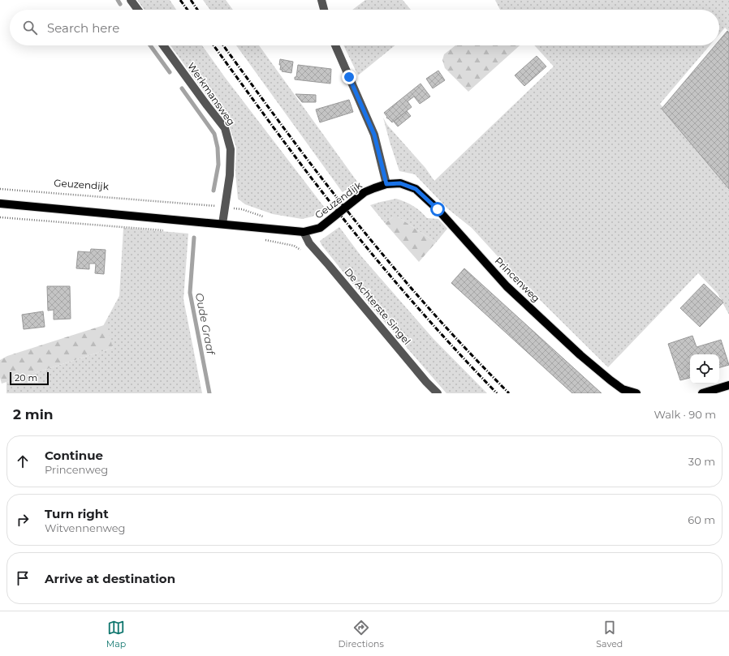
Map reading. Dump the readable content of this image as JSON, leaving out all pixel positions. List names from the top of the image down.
{
  "streets": {
    "main road": ["Geuzendijk", "Princenweg"],
    "street": ["Werkmansweg", "De Achterste Singel"]
  },
  "crossings": [
    ["Werkmansweg", "Geuzendijk"],
    ["Geuzendijk", "Princenweg"],
    ["Geuzendijk", "De Achterste Singel"]
  ],
  "water": ["Oude Graaf"],
  "scale_bar": "20 m",
  "page": {
    "search": "Search here",
    "scale": "20 m",
    "heading": ["2 min", "Walk · 90 m"],
    "list": [
      ["Continue", "Princenweg", "30 m"],
      ["Turn right", "Witvennenweg", "60 m"],
      "Arrive at destination"
    ],
    "nav": ["Map", "Directions", "Saved"]
  }
}
